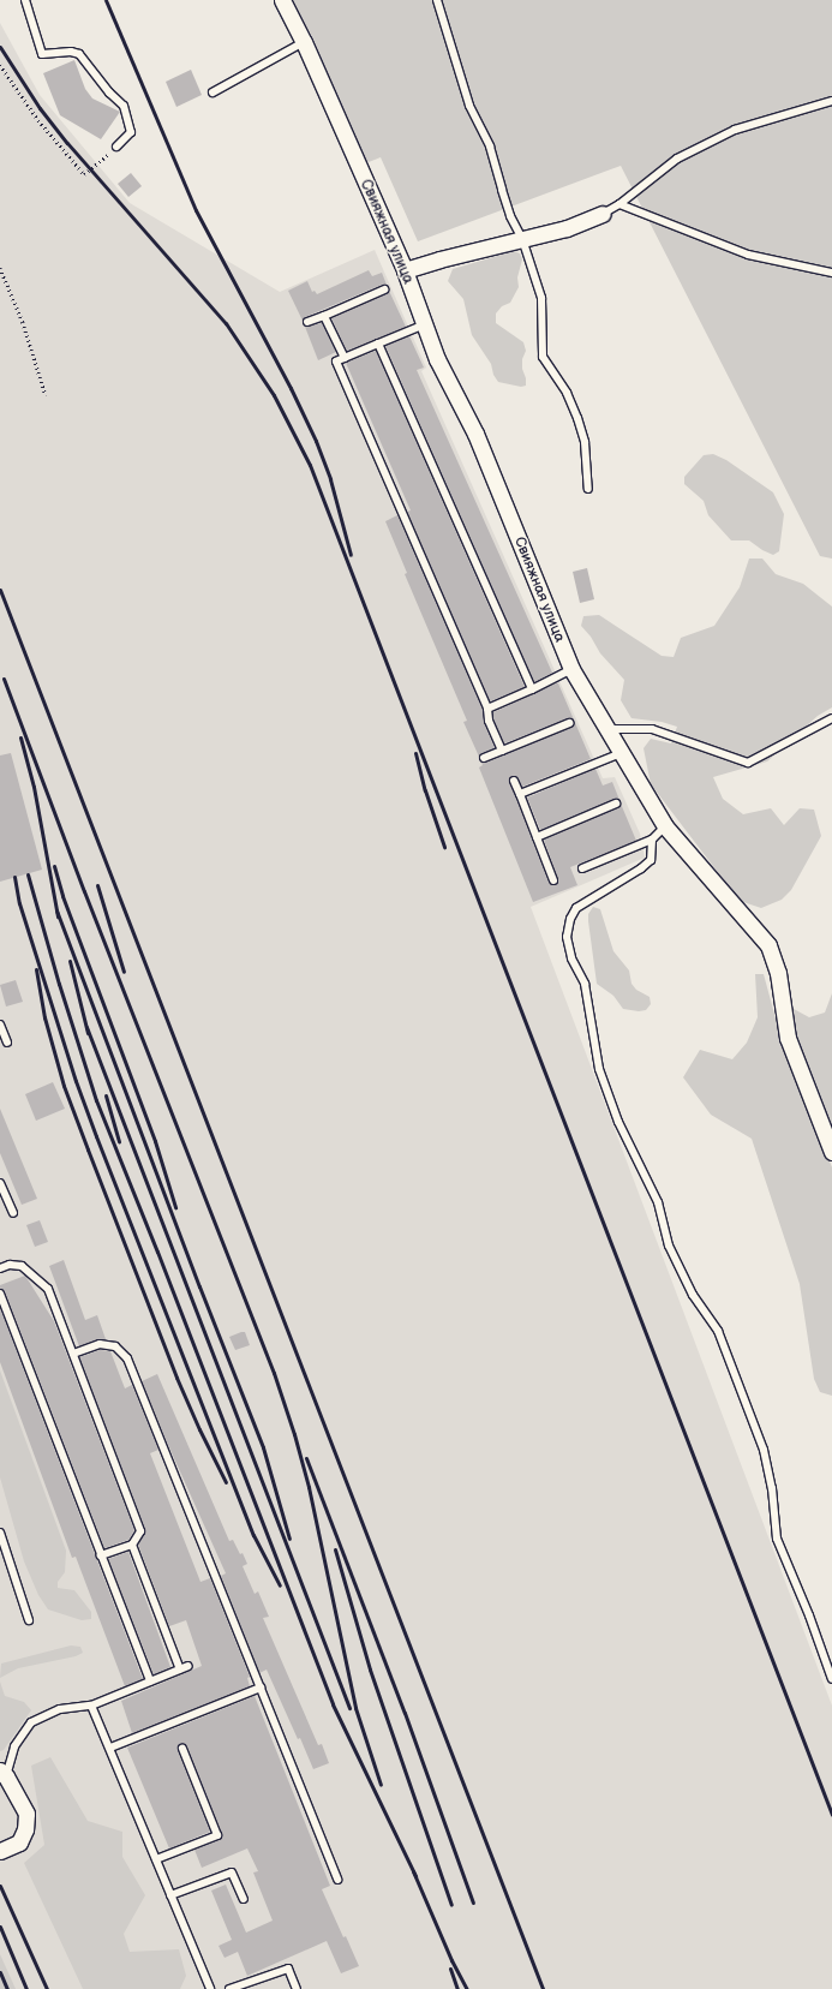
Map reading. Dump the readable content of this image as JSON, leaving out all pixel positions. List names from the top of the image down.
{
  "streets": {
    "street": ["Свияжная улица"]
  }
}
